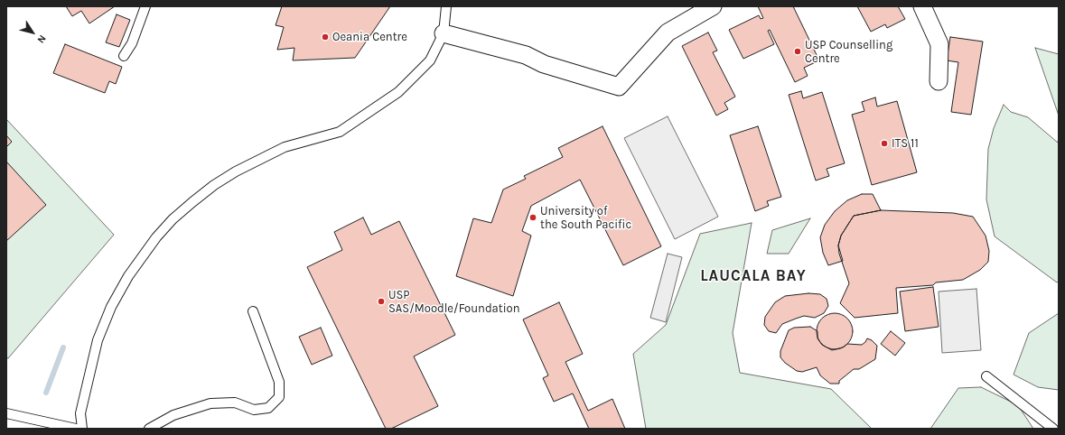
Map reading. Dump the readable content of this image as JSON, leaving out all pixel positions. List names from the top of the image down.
{
  "districts": ["LAUCALA BAY"],
  "places": [
    "Oeania Centre",
    "USP Counselling Centre",
    "ITS 11",
    "University of the South Pacific",
    "USP SAS/Moodle/Foundation"
  ],
  "north": "bottom right"
}
